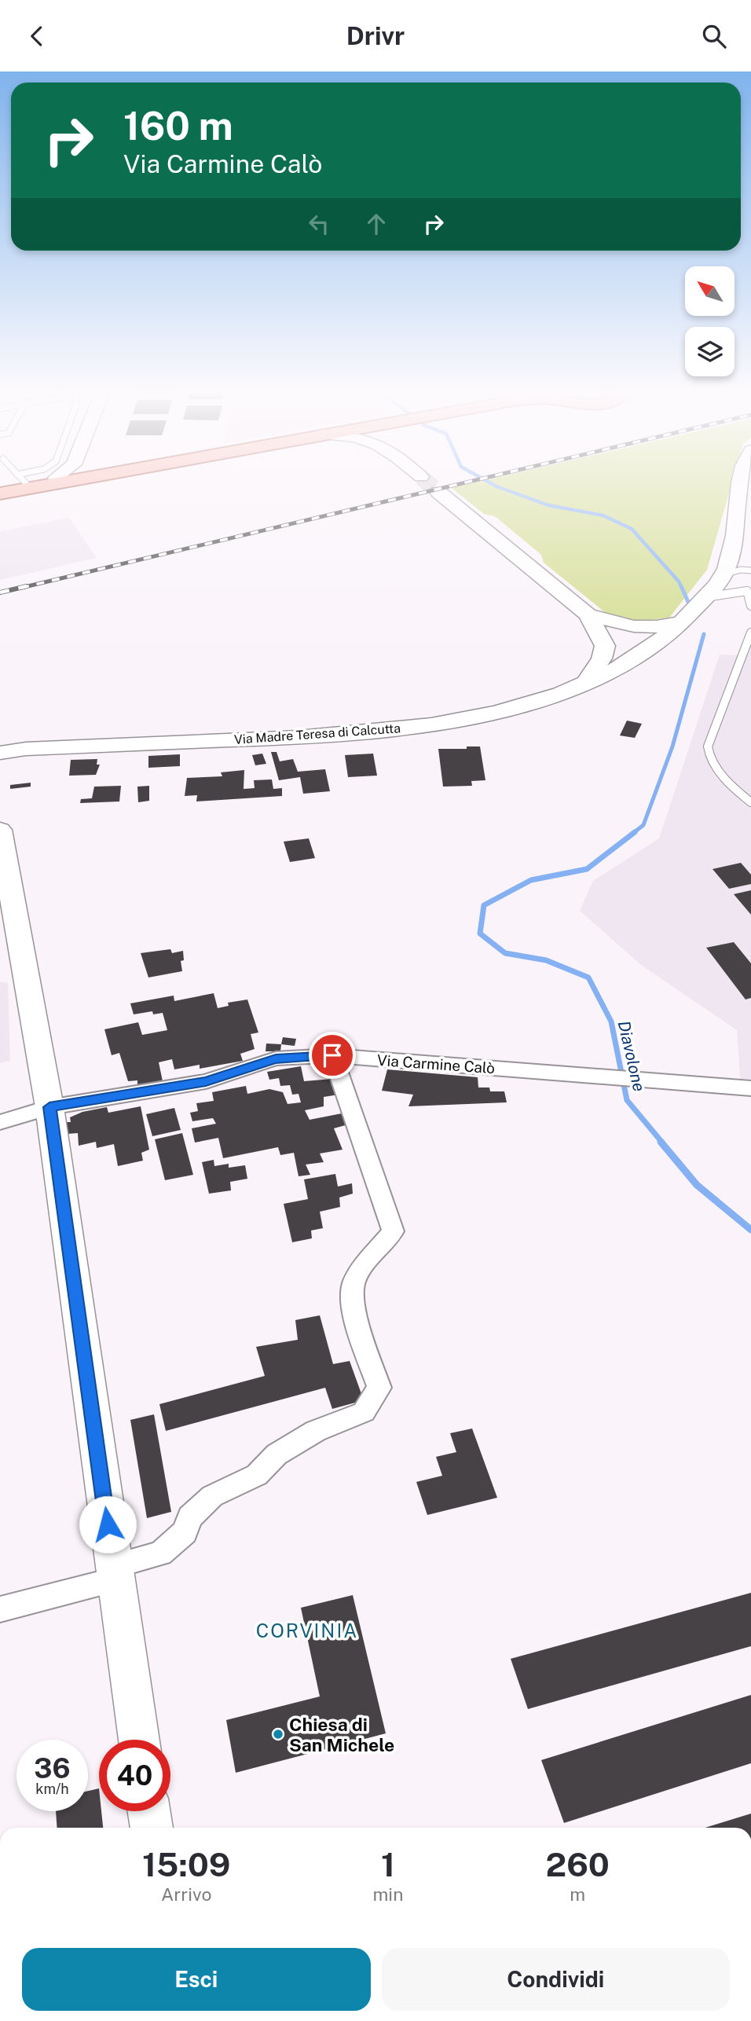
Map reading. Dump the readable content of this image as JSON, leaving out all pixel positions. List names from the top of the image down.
{
  "streets": {
    "street": ["Via Madre Teresa di Calcutta", "Via Carmine Calò"]
  },
  "districts": ["CORVINIA"],
  "water": ["Diavolone"],
  "places": ["Chiesa di San Michele"],
  "north": "top left",
  "page": {
    "header": "Drivr",
    "turn": ["160 m", "Via Carmine Calò"],
    "speed": "36 km/h",
    "limit": "40",
    "eta": [
      "15:09",
      "Arrivo",
      "1",
      "min",
      "260",
      "m"
    ],
    "buttons": ["Esci", "Condividi"]
  }
}
